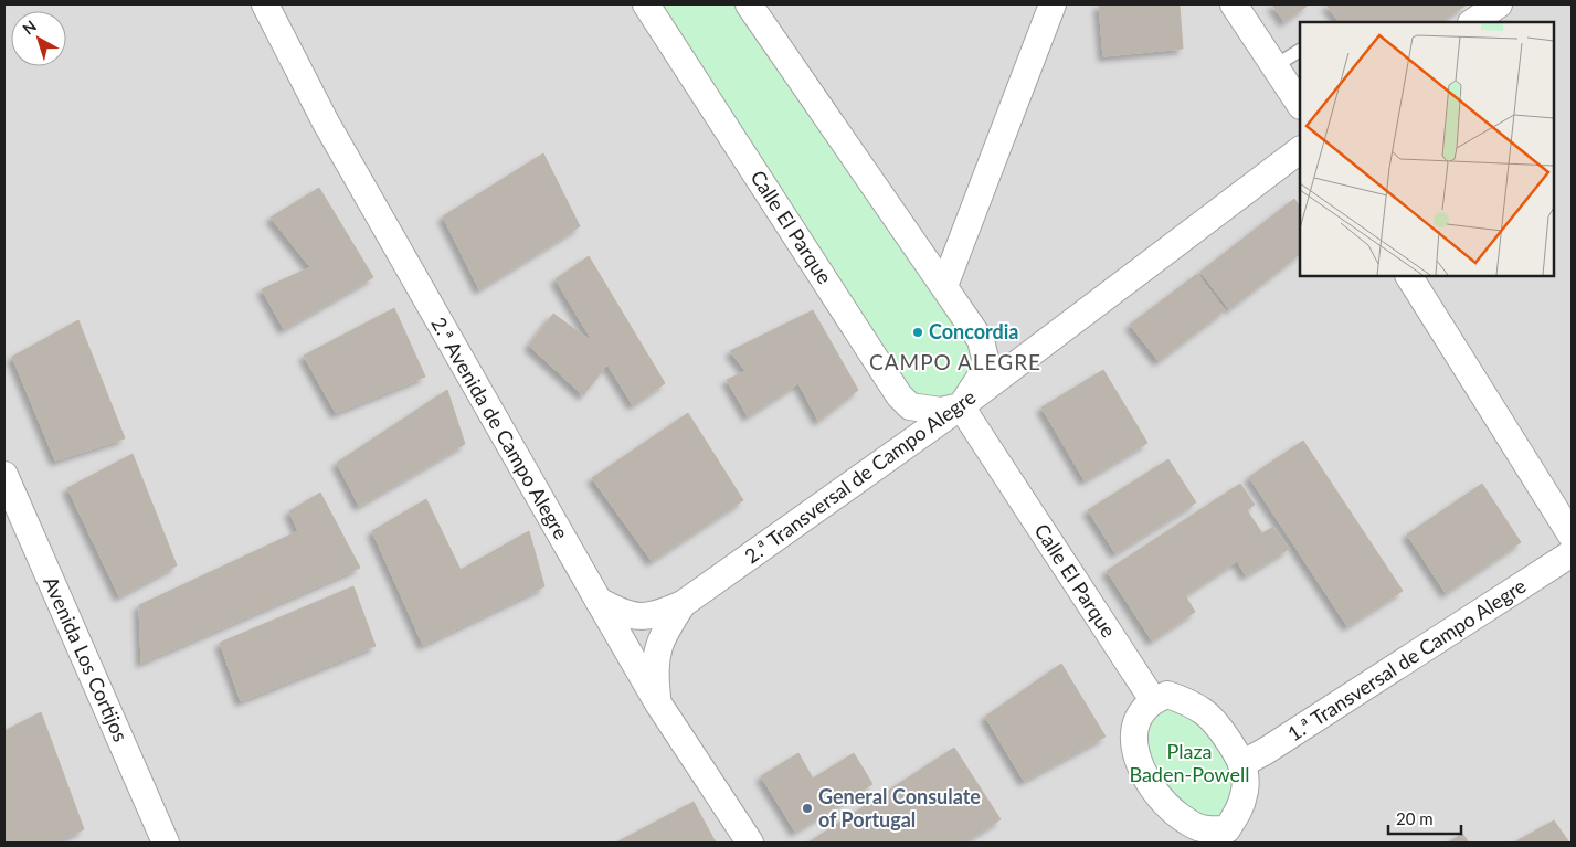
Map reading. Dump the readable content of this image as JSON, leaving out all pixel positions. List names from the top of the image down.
{
  "streets": {
    "street": [
      "Calle El Parque",
      "2.ª Avenida de Campo Alegre",
      "2.ª Transversal de Campo Alegre",
      "Avenida Los Cortijos",
      "1.ª Transversal de Campo Alegre"
    ]
  },
  "crossings": [
    ["Calle El Parque", "2.ª Transversal de Campo Alegre"],
    ["Calle El Parque", "1.ª Transversal de Campo Alegre"],
    ["2.ª Avenida de Campo Alegre", "2.ª Transversal de Campo Alegre"]
  ],
  "districts": ["CAMPO ALEGRE"],
  "parks": ["Plaza Baden-Powell"],
  "places": ["Concordia", "General Consulate of Portugal"],
  "scale_bar": "20 m",
  "north": "top left"
}
